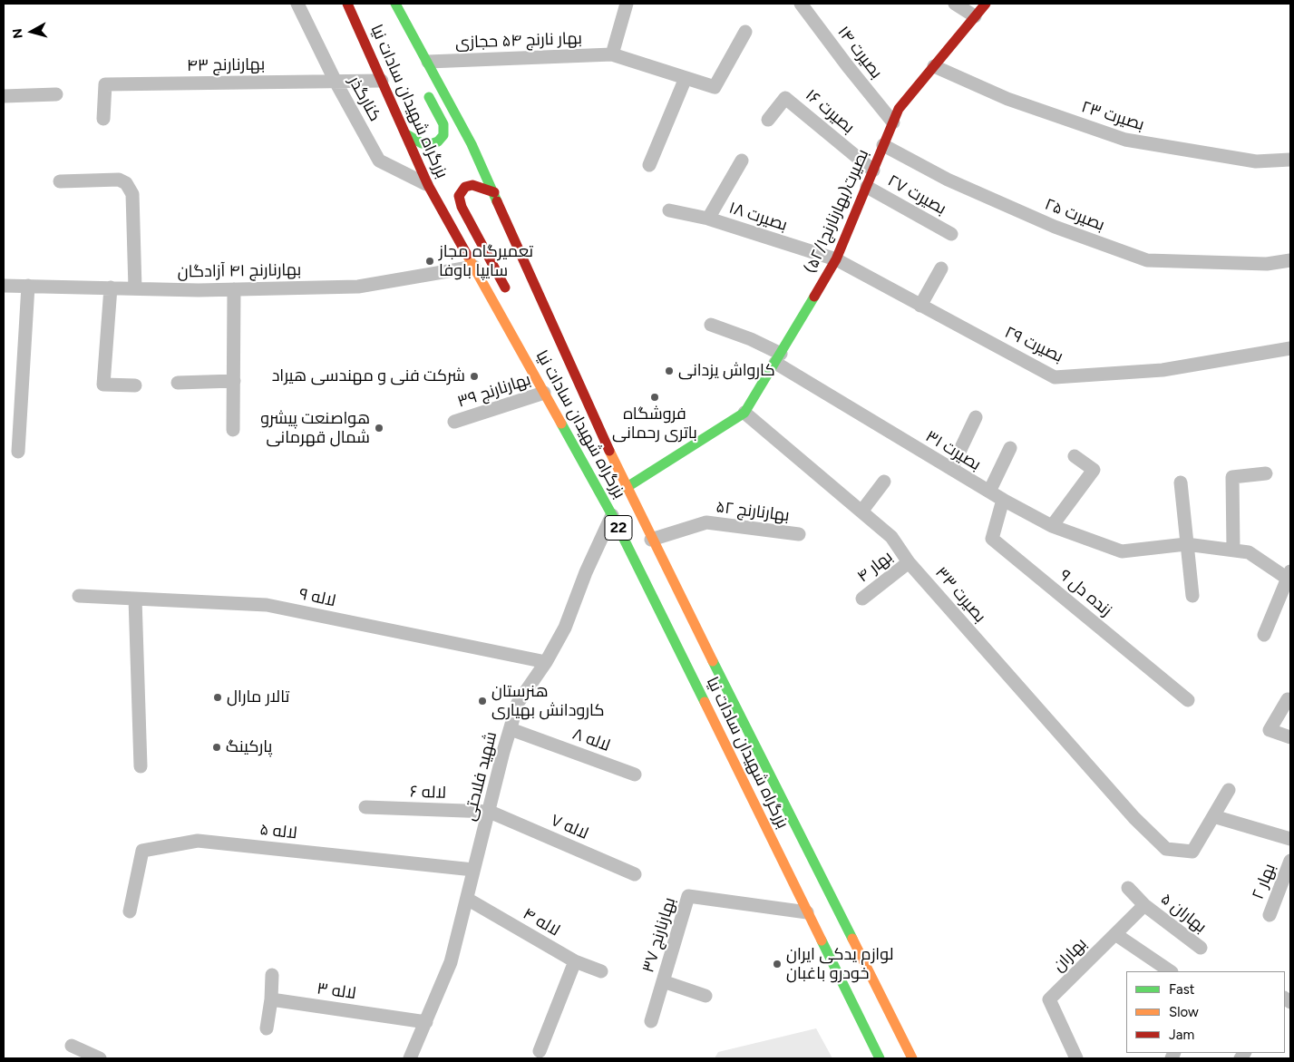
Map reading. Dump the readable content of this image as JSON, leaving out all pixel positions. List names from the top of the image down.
{
  "streets": {
    "main road": ["بزرگراه شهیدان سادات نیا", "بصیرت(بهارنارنج۵۲/۱)", "22"],
    "street": [
      "بهار نارنج ۵۴ حجازی",
      "بصیرت ۱۴",
      "بهارنارنج ۴۳",
      "کنارگذر",
      "بصیرت ۱۶",
      "بصیرت ۲۳",
      "بصیرت ۲۷",
      "بصیرت ۲۵",
      "بصیرت ۱۸",
      "بهارنارنج ۴۱ آزادگان",
      "بصیرت ۲۹",
      "بهارنارنج ۳۹",
      "بصیرت ۳۱",
      "بهارنارنج ۵۲",
      "بهار ۴",
      "زنده دل ۹",
      "بصیرت ۳۳",
      "لاله ۹",
      "لاله ۸",
      "شهید فلاحتی",
      "لاله ۶",
      "لاله ۷",
      "لاله ۵",
      "بهار ۲",
      "بهاران ۵",
      "لاله ۴",
      "بهارنارنج ۳۷",
      "بهاران",
      "لاله ۳"
    ]
  },
  "crossings": [
    ["بهار نارنج ۵۴ حجازی", "بزرگراه شهیدان سادات نیا"],
    ["بصیرت ۱۴", "بصیرت(بهارنارنج۵۲/۱)"],
    ["بهارنارنج ۴۳", "کنارگذر"],
    ["بهارنارنج ۴۳", "بزرگراه شهیدان سادات نیا"],
    ["کنارگذر", "بزرگراه شهیدان سادات نیا"],
    ["بزرگراه شهیدان سادات نیا", "بصیرت(بهارنارنج۵۲/۱)"],
    ["بزرگراه شهیدان سادات نیا", "بهارنارنج ۴۱ آزادگان"],
    ["بزرگراه شهیدان سادات نیا", "بهارنارنج ۳۹"],
    ["بزرگراه شهیدان سادات نیا", "بهارنارنج ۵۲"],
    ["بزرگراه شهیدان سادات نیا", "شهید فلاحتی"],
    ["بزرگراه شهیدان سادات نیا", "بهارنارنج ۳۷"],
    ["بصیرت ۱۶", "بصیرت(بهارنارنج۵۲/۱)"],
    ["بصیرت ۲۳", "بصیرت(بهارنارنج۵۲/۱)"],
    ["بصیرت ۲۷", "بصیرت(بهارنارنج۵۲/۱)"],
    ["بصیرت(بهارنارنج۵۲/۱)", "بصیرت ۲۵"],
    ["بصیرت(بهارنارنج۵۲/۱)", "بصیرت ۱۸"],
    ["بصیرت(بهارنارنج۵۲/۱)", "بصیرت ۲۹"],
    ["بصیرت(بهارنارنج۵۲/۱)", "بصیرت ۳۱"],
    ["بصیرت(بهارنارنج۵۲/۱)", "بصیرت ۳۳"],
    ["بصیرت ۱۸", "بصیرت ۲۹"],
    ["بصیرت ۳۱", "زنده دل ۹"],
    ["بهار ۴", "بصیرت ۳۳"],
    ["لاله ۹", "شهید فلاحتی"],
    ["لاله ۸", "شهید فلاحتی"],
    ["شهید فلاحتی", "لاله ۶"],
    ["شهید فلاحتی", "لاله ۷"],
    ["شهید فلاحتی", "لاله ۵"],
    ["شهید فلاحتی", "لاله ۴"],
    ["شهید فلاحتی", "لاله ۳"],
    ["لاله ۶", "لاله ۷"],
    ["بهاران ۵", "بهاران"]
  ],
  "places": [
    "تعمیرگاه مجاز سایپا باوفا",
    "کارواش یزدانی",
    "شرکت فنی و مهندسی هیراد",
    "فروشگاه باتری رحمانی",
    "هواصنعت پیشرو شمال قهرمانی",
    "تالار مارال",
    "هنرستان کارودانش بهیاری",
    "پارکینگ",
    "لوازم یدکی ایران خودرو باغبان"
  ],
  "legend": ["Fast", "Slow", "Jam"],
  "north": "left"
}
